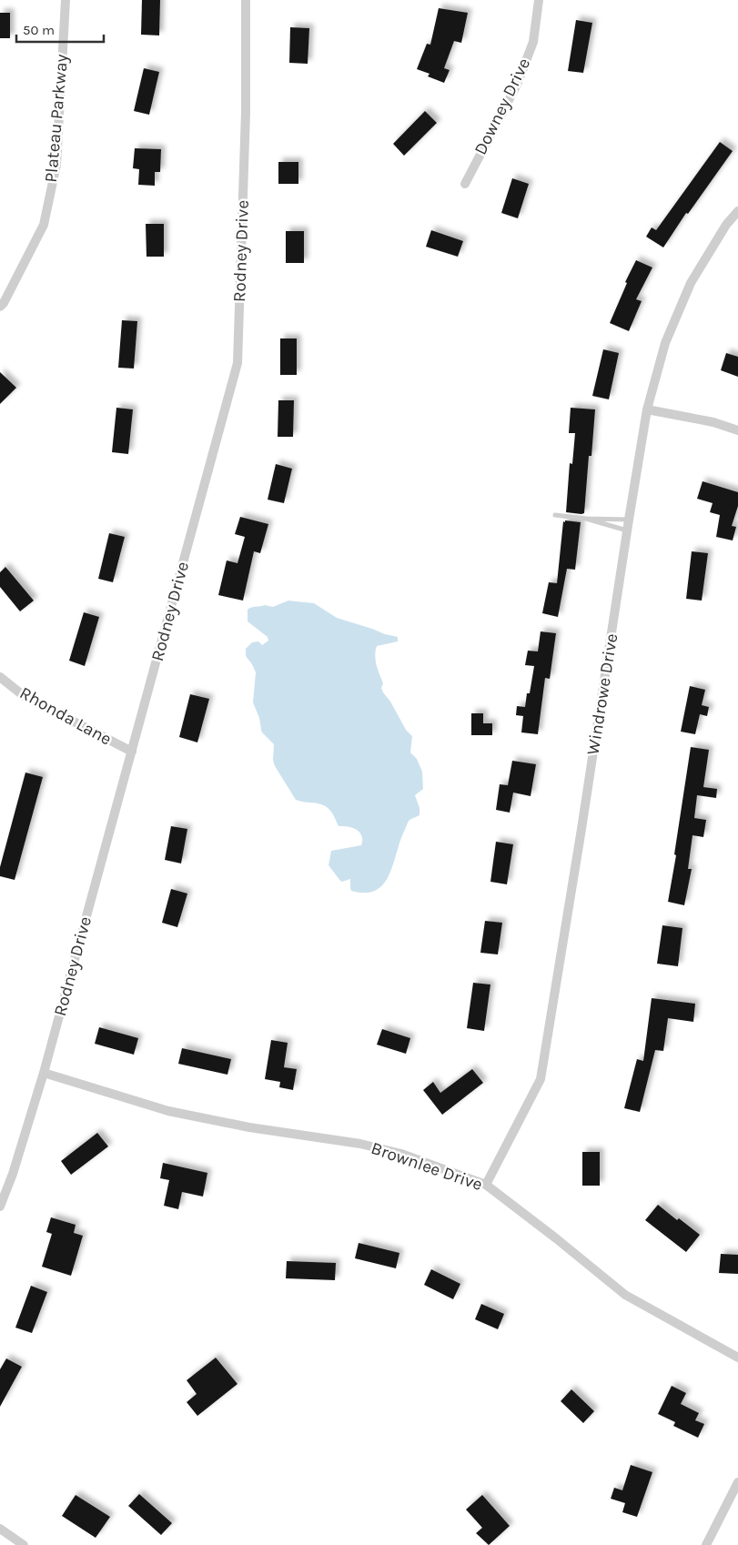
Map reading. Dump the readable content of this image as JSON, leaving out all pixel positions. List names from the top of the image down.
{
  "streets": {
    "street": [
      "Downey Drive",
      "Plateau Parkway",
      "Rodney Drive",
      "Windrowe Drive",
      "Rhonda Lane",
      "Brownlee Drive"
    ]
  },
  "crossings": [
    ["Rodney Drive", "Rhonda Lane"],
    ["Rodney Drive", "Brownlee Drive"],
    ["Windrowe Drive", "Brownlee Drive"]
  ],
  "scale_bar": "50 m"
}
